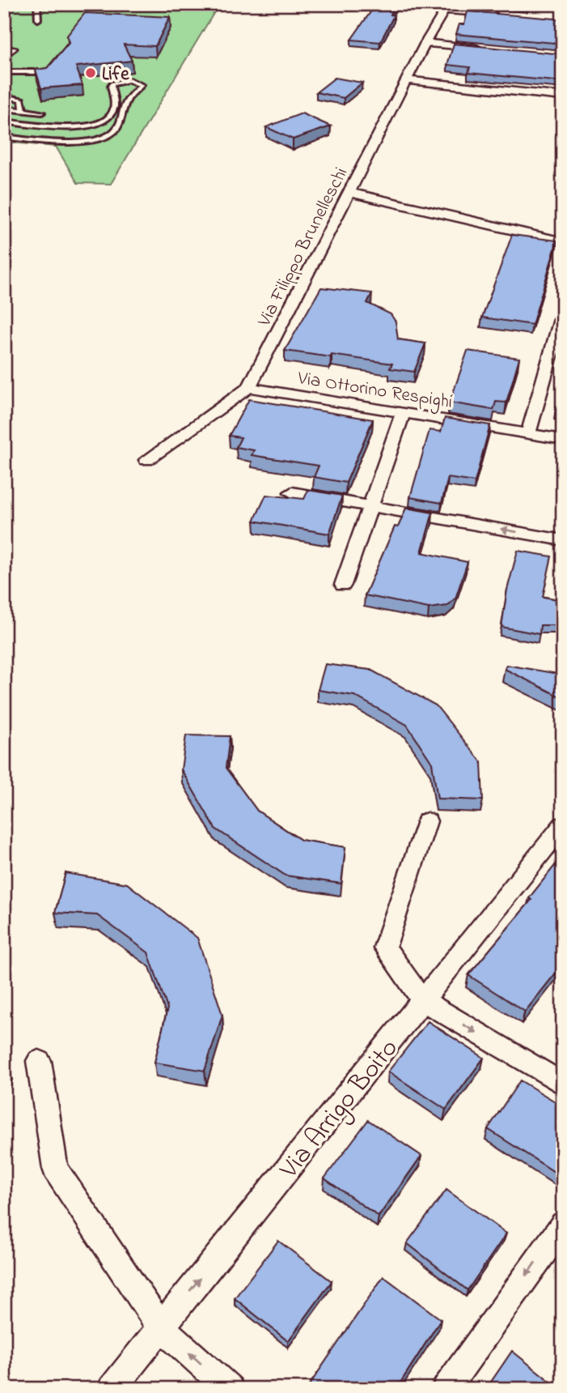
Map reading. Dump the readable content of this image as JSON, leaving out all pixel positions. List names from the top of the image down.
{
  "streets": {
    "street": ["Via Filippo Brunelleschi", "Via Ottorino Respighi", "Via Arrigo Boito"]
  },
  "crossings": [
    ["Via Filippo Brunelleschi", "Via Ottorino Respighi"]
  ],
  "one_way": ["Via Arrigo Boito"],
  "places": ["Life"]
}
